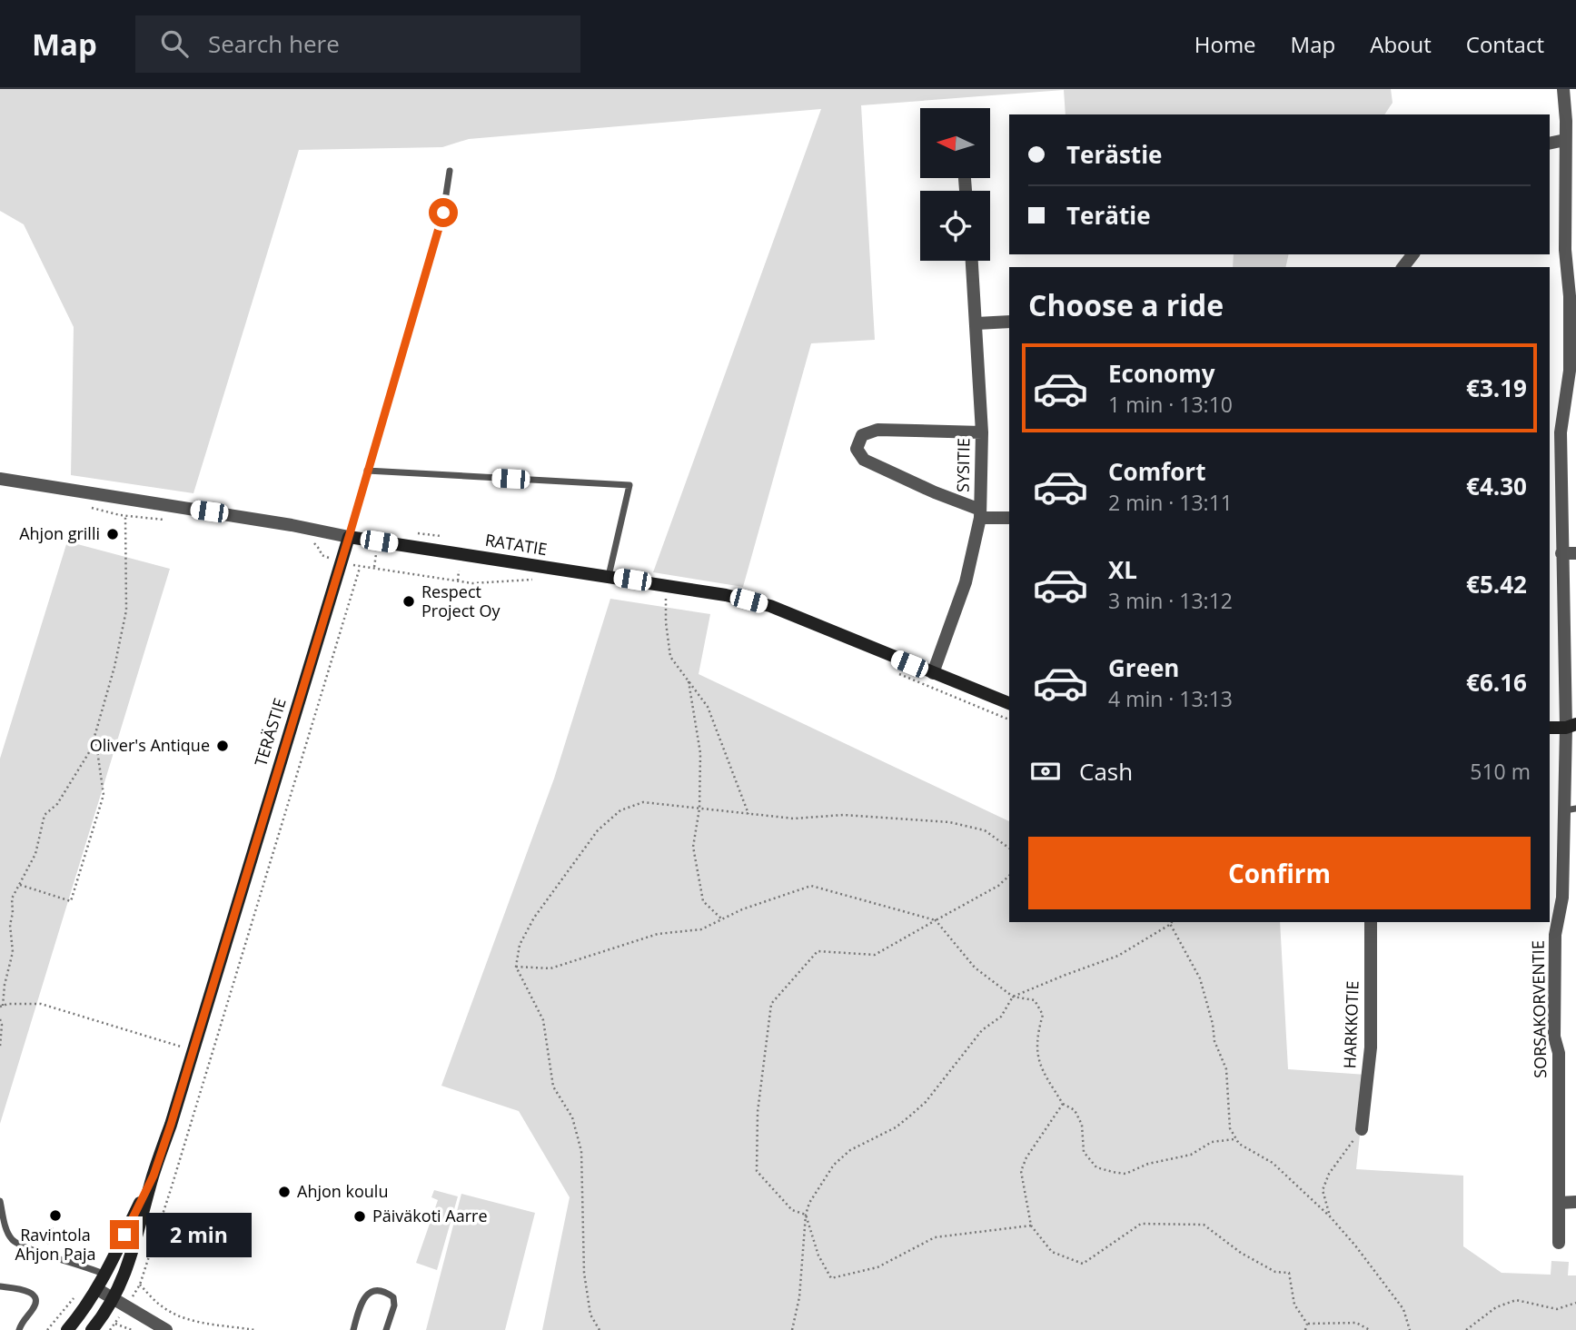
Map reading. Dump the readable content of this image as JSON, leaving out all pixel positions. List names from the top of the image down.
{
  "streets": {
    "street": [
      "SYSITIE",
      "RATATIE",
      "TERÄSTIE",
      "SORSAKORVENTIE",
      "HARKKOTIE"
    ]
  },
  "crossings": [
    ["SYSITIE", "RATATIE"],
    ["RATATIE", "TERÄSTIE"]
  ],
  "places": [
    "Ahjon grilli",
    "Respect Project Oy",
    "Oliver's Antique",
    "Ahjon koulu",
    "Ravintola Ahjon Paja",
    "Päiväkoti Aarre"
  ],
  "north": "left",
  "page": {
    "header": "Map",
    "search": "Search here",
    "nav": [
      "Home",
      "Map",
      "About",
      "Contact"
    ],
    "banner": ["Terästie", "Terätie"],
    "heading": "Choose a ride",
    "list": [
      {
        "name": "Economy",
        "note": "1 min · 13:10",
        "value": "€3.19"
      },
      {
        "name": "Comfort",
        "note": "2 min · 13:11",
        "value": "€4.30"
      },
      {
        "name": "XL",
        "note": "3 min · 13:12",
        "value": "€5.42"
      },
      {
        "name": "Green",
        "note": "4 min · 13:13",
        "value": "€6.16"
      }
    ],
    "pay": ["Cash", "510 m"],
    "buttons": "Confirm",
    "bubble": "2 min"
  }
}
